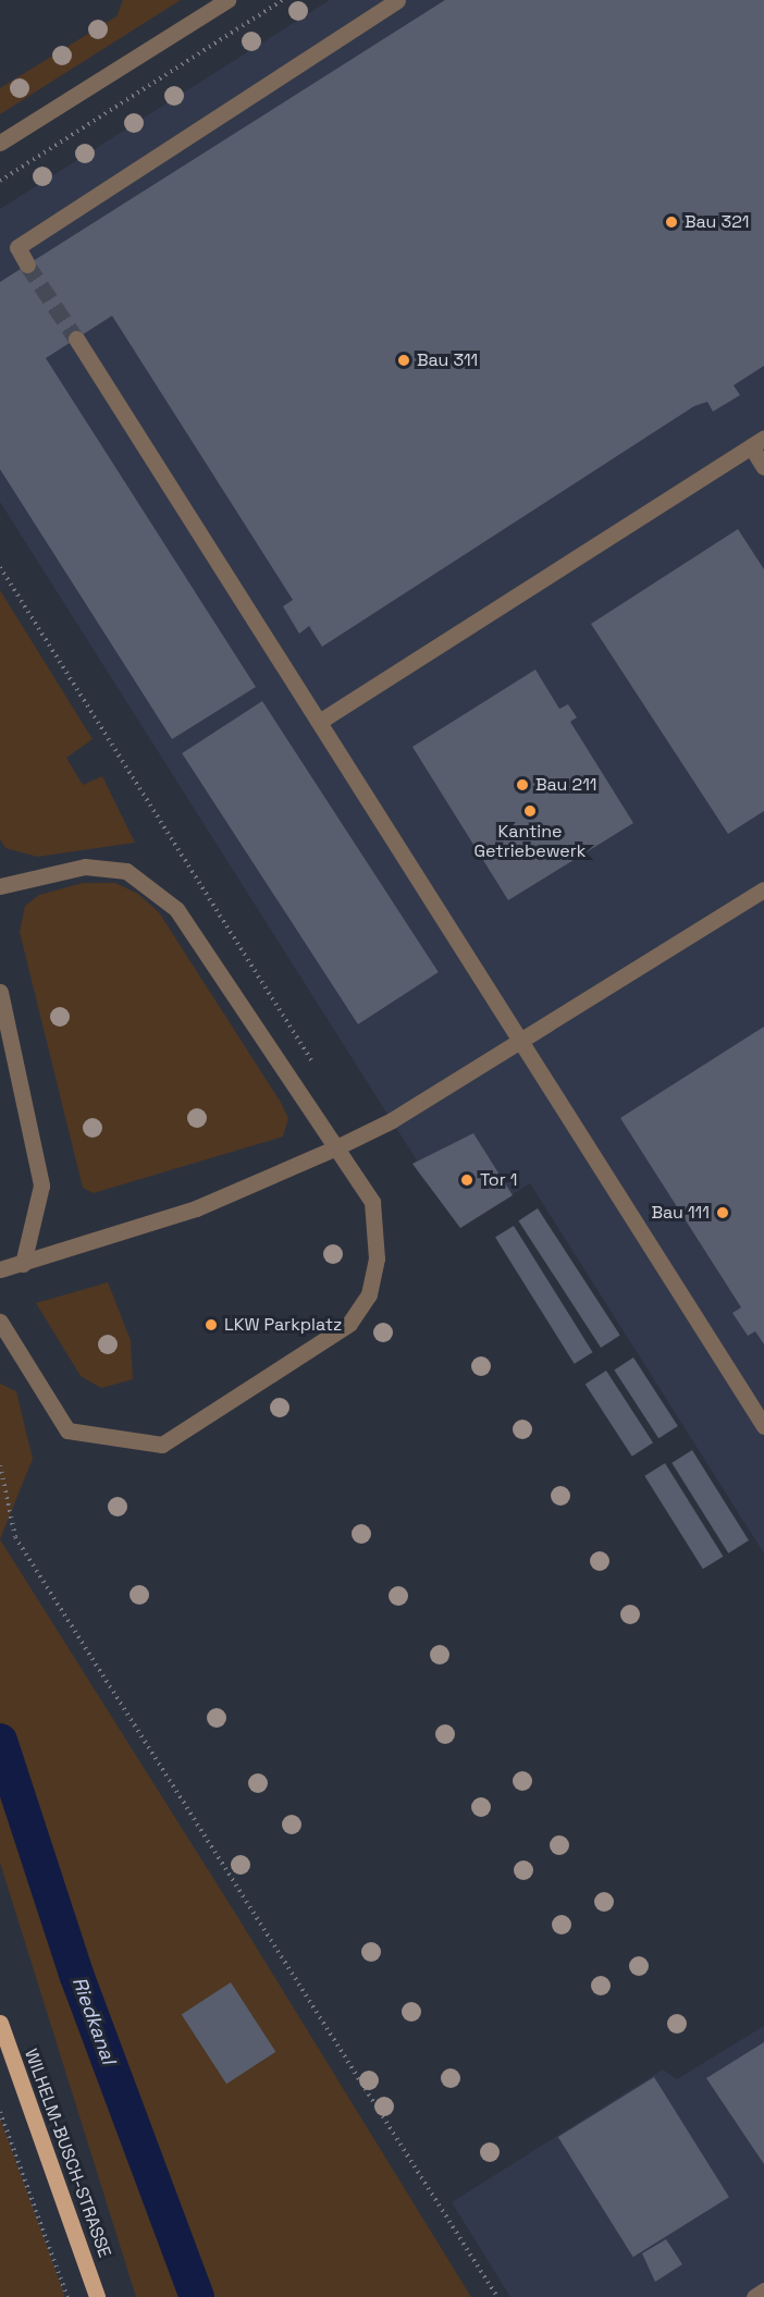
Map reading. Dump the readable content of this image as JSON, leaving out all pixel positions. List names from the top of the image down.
{
  "streets": {
    "main road": ["WILHELM-BUSCH-STRASSE"]
  },
  "water": ["Riedkanal"],
  "places": [
    "Bau 321",
    "Bau 311",
    "Bau 211",
    "Kantine Getriebewerk",
    "Tor 1",
    "Bau 111",
    "LKW Parkplatz"
  ]
}
